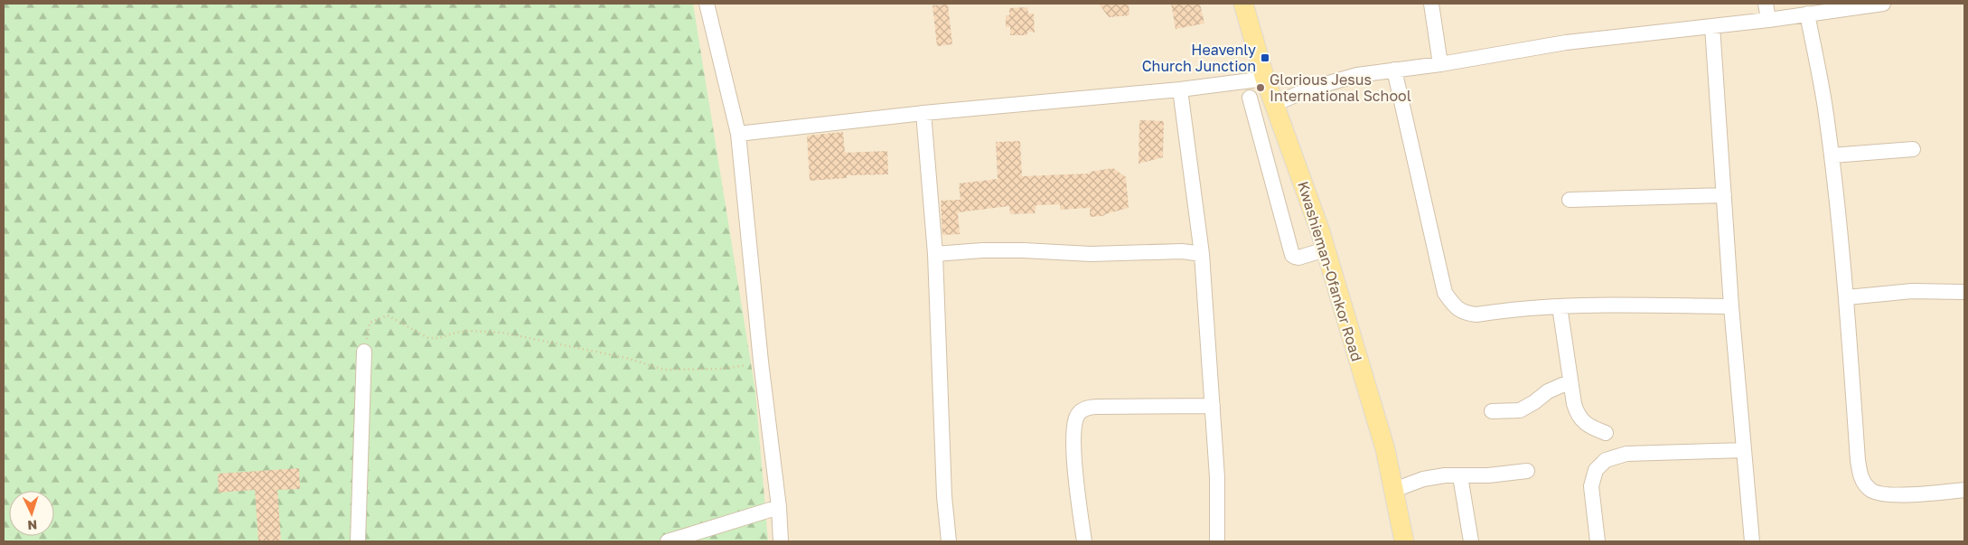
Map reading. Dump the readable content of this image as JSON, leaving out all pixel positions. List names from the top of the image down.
{
  "streets": {
    "main road": ["Kwashieman-Ofankor Road"]
  },
  "places": {
    "transit": ["Heavenly Church Junction"],
    "other": ["Glorious Jesus International School"]
  },
  "north": "bottom"
}
